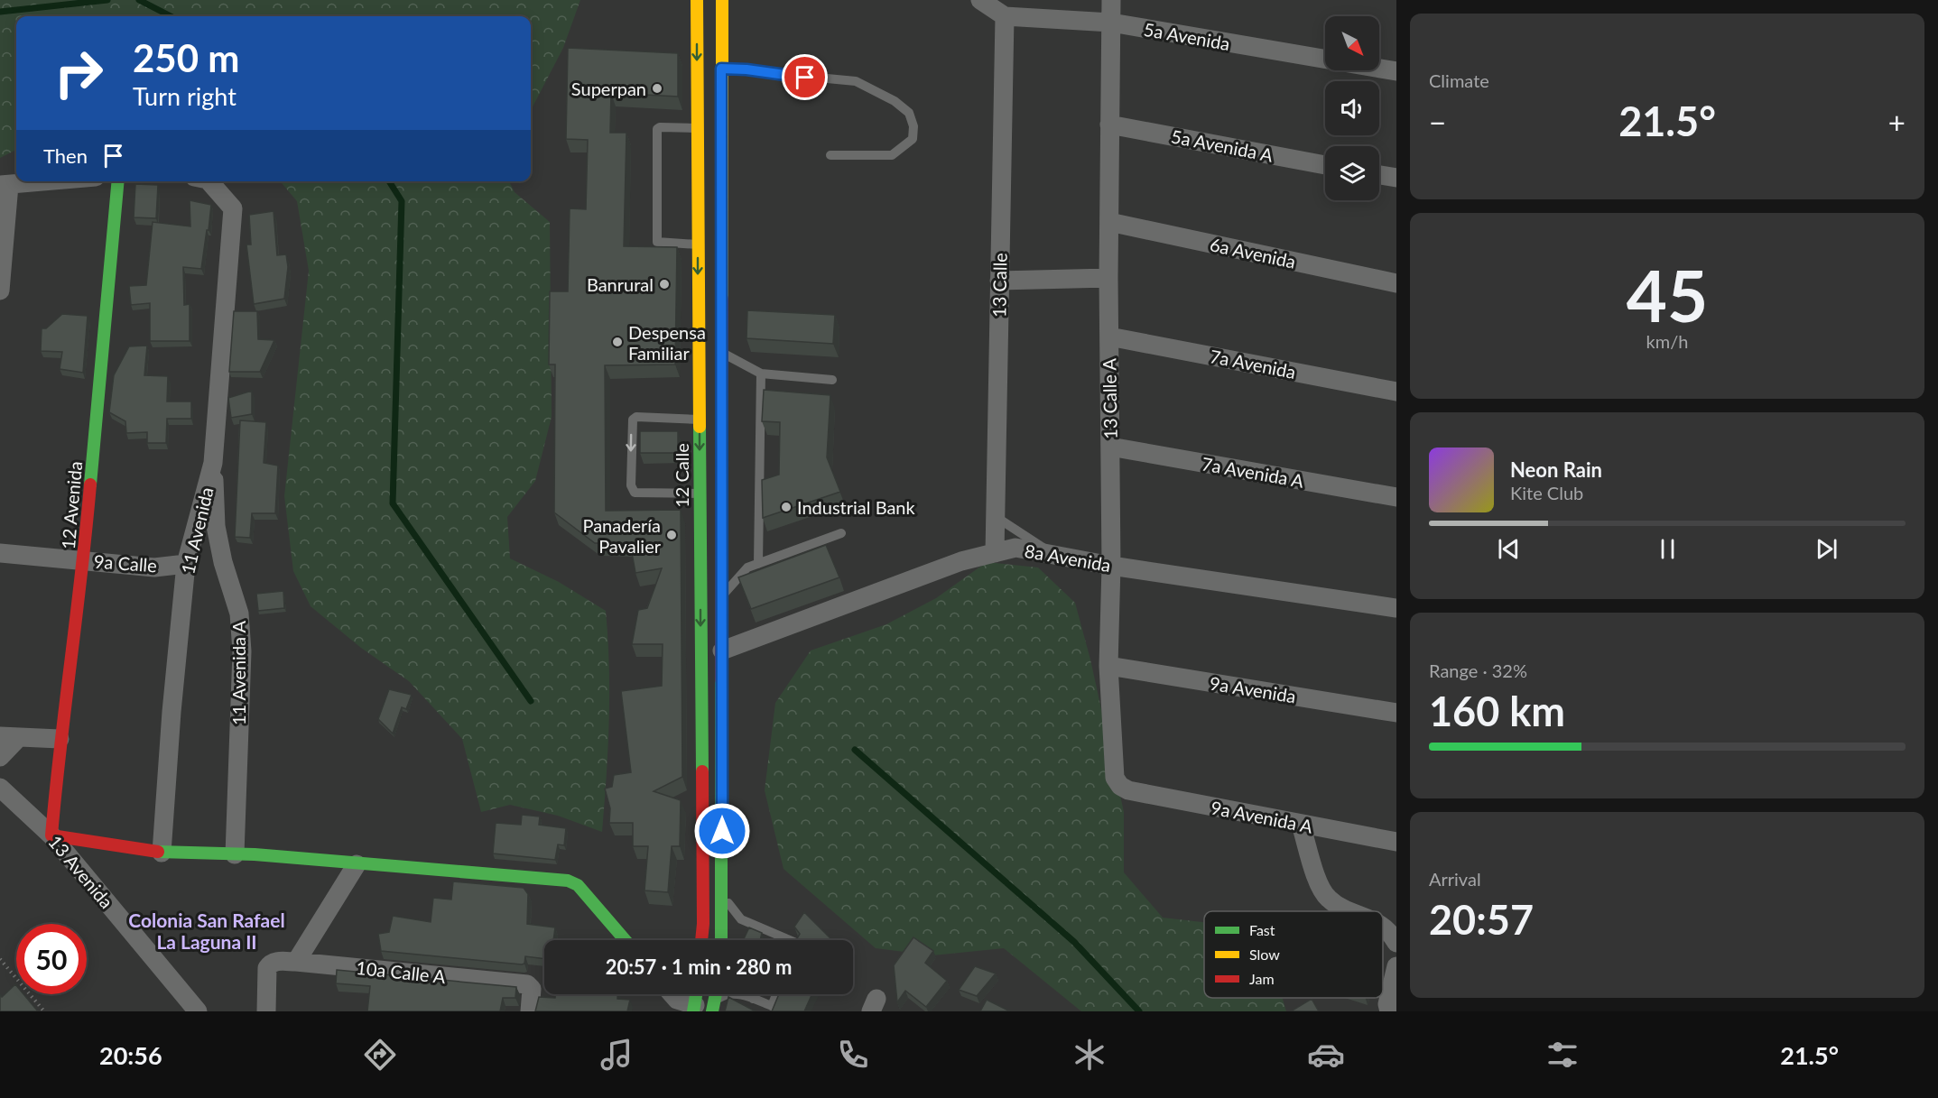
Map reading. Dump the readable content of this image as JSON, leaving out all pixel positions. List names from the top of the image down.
{
  "streets": {
    "main road": ["12 Calle", "12 Avenida"],
    "street": [
      "5a Avenida",
      "5a Avenida A",
      "6a Avenida",
      "13 Calle",
      "7a Avenida",
      "13 Calle A",
      "7a Avenida A",
      "11 Avenida",
      "8a Avenida",
      "9a Calle",
      "11 Avenida A",
      "9a Avenida",
      "9a Avenida A",
      "13 Avenida",
      "10a Calle A"
    ]
  },
  "crossings": [
    ["5a Avenida", "13 Calle"],
    ["5a Avenida", "13 Calle A"],
    ["5a Avenida A", "13 Calle A"],
    ["6a Avenida", "13 Calle A"],
    ["13 Calle", "8a Avenida"],
    ["7a Avenida", "13 Calle A"],
    ["13 Calle A", "7a Avenida A"],
    ["13 Calle A", "8a Avenida"],
    ["13 Calle A", "9a Avenida"],
    ["13 Calle A", "9a Avenida A"],
    ["12 Avenida", "9a Calle"],
    ["12 Avenida", "13 Avenida"],
    ["11 Avenida", "9a Calle"],
    ["11 Avenida", "11 Avenida A"]
  ],
  "districts": ["Colonia San Rafael La Laguna II"],
  "places": [
    "Superpan",
    "Banrural",
    "Despensa Familiar",
    "Industrial Bank",
    "Panadería Pavalier"
  ],
  "legend": ["Fast", "Slow", "Jam"],
  "north": "bottom right",
  "page": {
    "tile": [
      "Climate",
      ["45", "km/h"],
      ["Range · 32%", "160 km"],
      ["Arrival", "20:57"]
    ],
    "turn": ["250 m", "Turn right"],
    "heat": ["−", "21.5°", "+"],
    "then": "Then",
    "song": ["Neon Rain", "Kite Club"],
    "limit": "50",
    "trip": "20:57 · 1 min · 280 m",
    "tabs": ["20:56", "21.5°"]
  }
}
